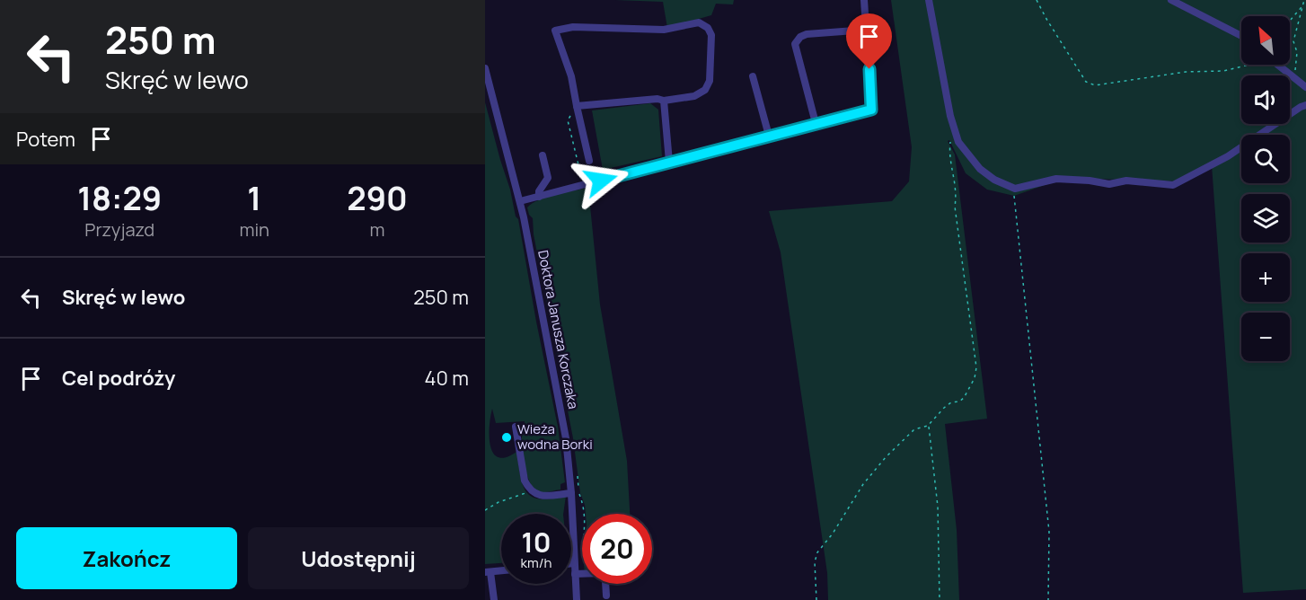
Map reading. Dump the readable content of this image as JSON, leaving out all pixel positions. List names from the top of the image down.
{
  "streets": {
    "street": ["Doktora Janusza Korczaka"]
  },
  "places": ["Wieża wodna Borki"],
  "north": "top left",
  "page": {
    "turn": ["250 m", "Skręć w lewo"],
    "map_buttons": ["+", "−"],
    "then": "Potem",
    "eta": [
      "18:29",
      "Przyjazd",
      "1",
      "min",
      "290",
      "m"
    ],
    "list": [
      {
        "name": "Skręć w lewo",
        "value": "250 m"
      },
      {
        "name": "Cel podróży",
        "value": "40 m"
      }
    ],
    "speed": "10 km/h",
    "limit": "20",
    "buttons": ["Zakończ", "Udostępnij"]
  }
}
